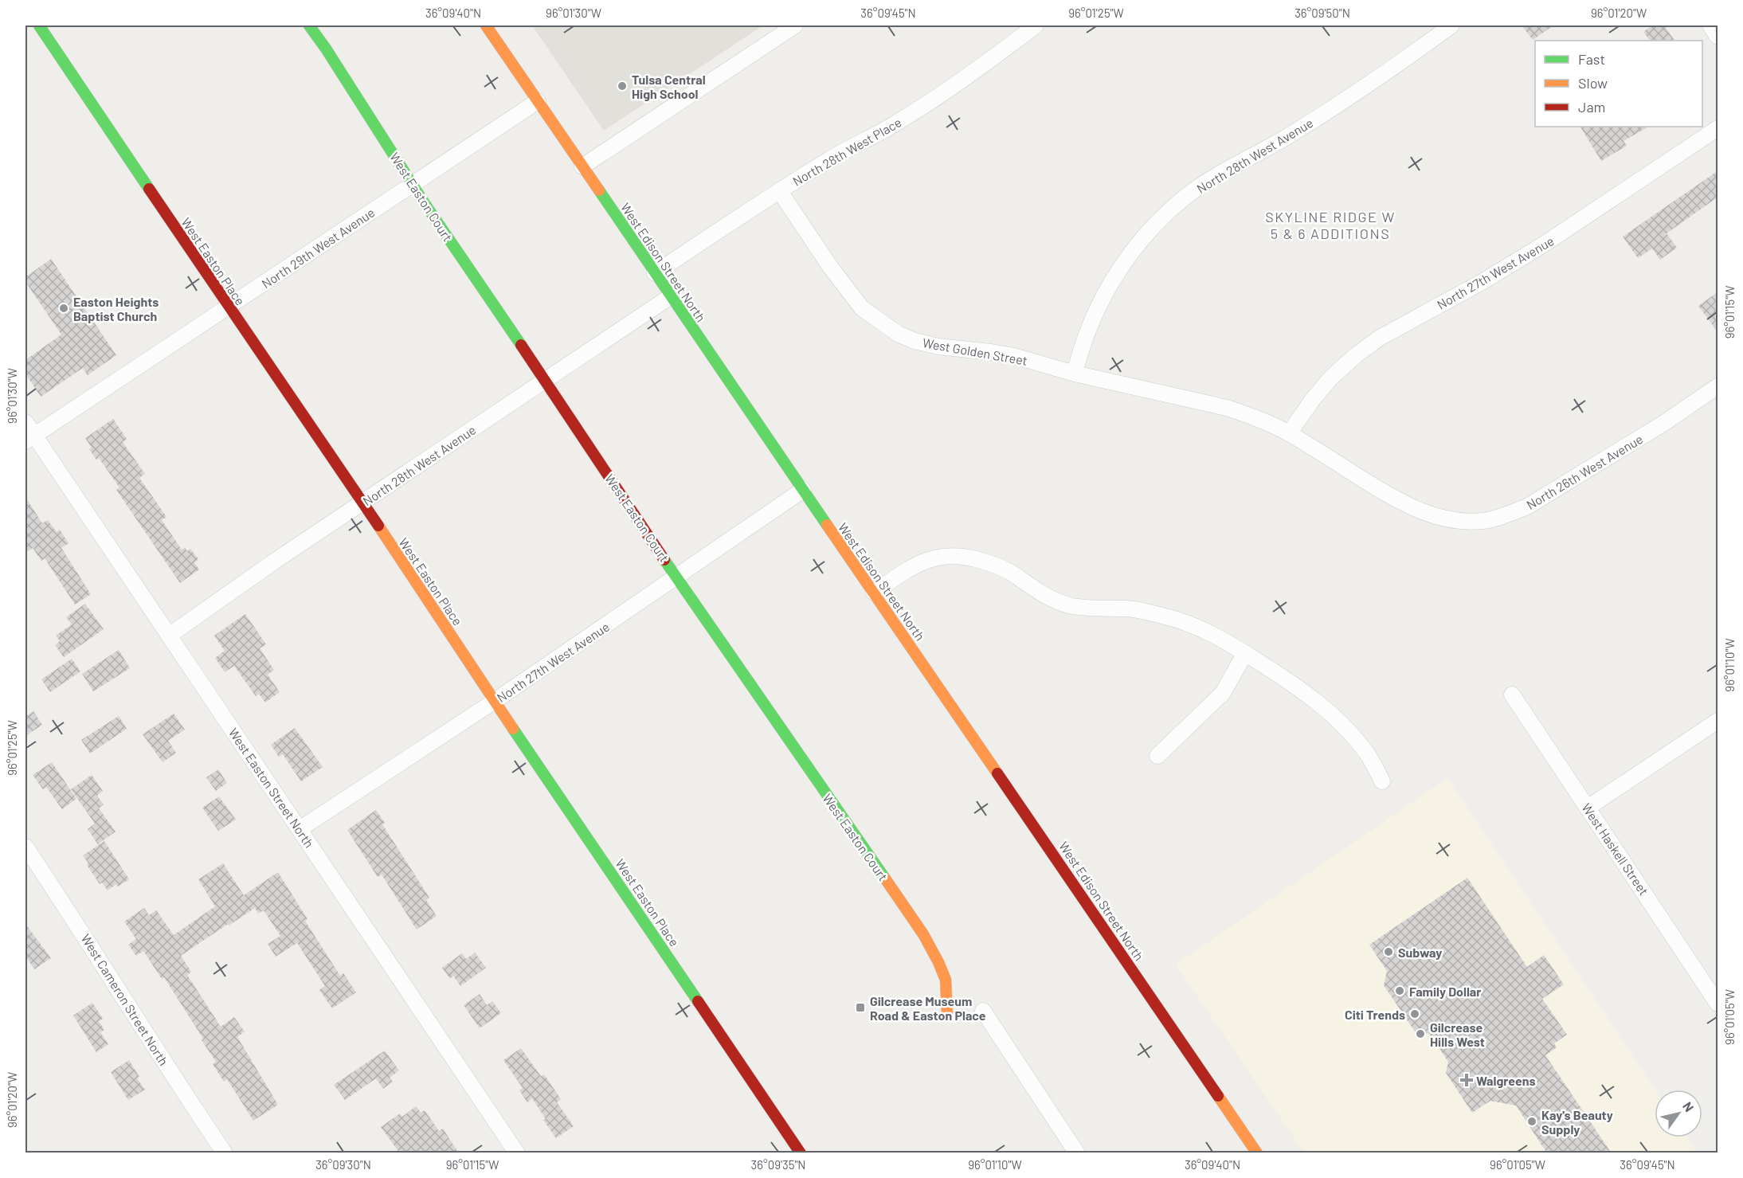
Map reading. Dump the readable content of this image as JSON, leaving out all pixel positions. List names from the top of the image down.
{
  "streets": {
    "street": [
      "North 28th West Place",
      "North 28th West Avenue",
      "West Easton Court",
      "North 29th West Avenue",
      "West Easton Place",
      "West Edison Street North",
      "North 27th West Avenue",
      "West Golden Street",
      "North 26th West Avenue",
      "West Easton Street North",
      "West Haskell Street",
      "West Cameron Street North"
    ]
  },
  "crossings": [
    ["North 28th West Place", "West Edison Street North"],
    ["North 28th West Place", "West Golden Street"],
    ["North 28th West Avenue", "West Easton Court"],
    ["North 28th West Avenue", "West Easton Place"],
    ["North 28th West Avenue", "West Edison Street North"],
    ["North 28th West Avenue", "West Golden Street"],
    ["North 28th West Avenue", "West Easton Street North"],
    ["West Easton Court", "North 29th West Avenue"],
    ["West Easton Court", "North 27th West Avenue"],
    ["North 29th West Avenue", "West Easton Place"],
    ["North 29th West Avenue", "West Edison Street North"],
    ["North 29th West Avenue", "West Easton Street North"],
    ["West Easton Place", "North 27th West Avenue"],
    ["West Edison Street North", "North 27th West Avenue"],
    ["North 27th West Avenue", "West Golden Street"],
    ["North 27th West Avenue", "North 26th West Avenue"],
    ["North 27th West Avenue", "West Easton Street North"],
    ["West Golden Street", "North 26th West Avenue"]
  ],
  "districts": ["SKYLINE RIDGE W 5 & 6 ADDITIONS"],
  "places": {
    "other": [
      "Tulsa Central High School",
      "Easton Heights Baptist Church",
      "Subway",
      "Family Dollar",
      "Citi Trends",
      "Gilcrease Hills West",
      "Kay's Beauty Supply"
    ],
    "transit": ["Gilcrease Museum Road & Easton Place"],
    "health": ["Walgreens"]
  },
  "legend": ["Fast", "Slow", "Jam"],
  "north": "top right",
  "coordinates": [
    "36°09'40\"N",
    "96°01'30\"W",
    "36°09'45\"N",
    "96°01'25\"W",
    "36°09'50\"N",
    "96°01'20\"W",
    "96°01'15\"W",
    "96°01'10\"W",
    "96°01'05\"W",
    "36°09'30\"N",
    "36°09'35\"N"
  ]
}
